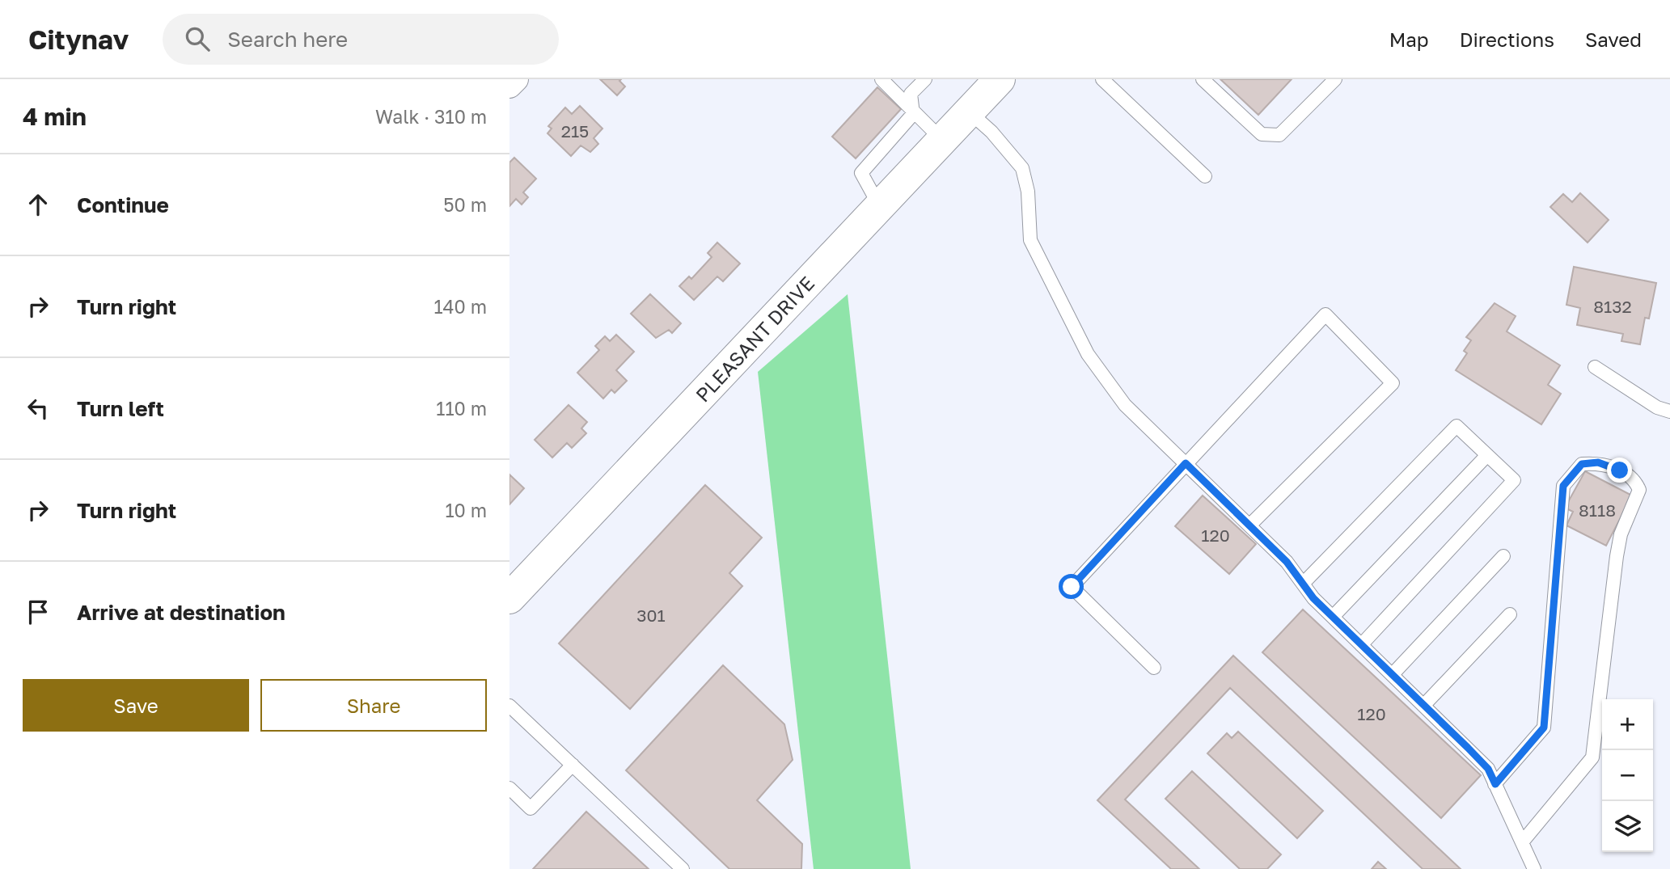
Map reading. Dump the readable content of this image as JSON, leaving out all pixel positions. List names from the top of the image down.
{
  "streets": {
    "street": ["PLEASANT DRIVE"]
  },
  "house_numbers": [
    "215",
    "8132",
    "8118",
    "120",
    "301",
    "120"
  ],
  "page": {
    "header": "Citynav",
    "search": "Search here",
    "nav": ["Map", "Directions", "Saved"],
    "heading": ["4 min", "Walk · 310 m"],
    "list": [
      ["Continue", "50 m"],
      ["Turn right", "140 m"],
      ["Turn left", "110 m"],
      ["Turn right", "10 m"],
      "Arrive at destination"
    ],
    "buttons": ["Save", "Share"],
    "map_buttons": ["+", "−"]
  }
}
